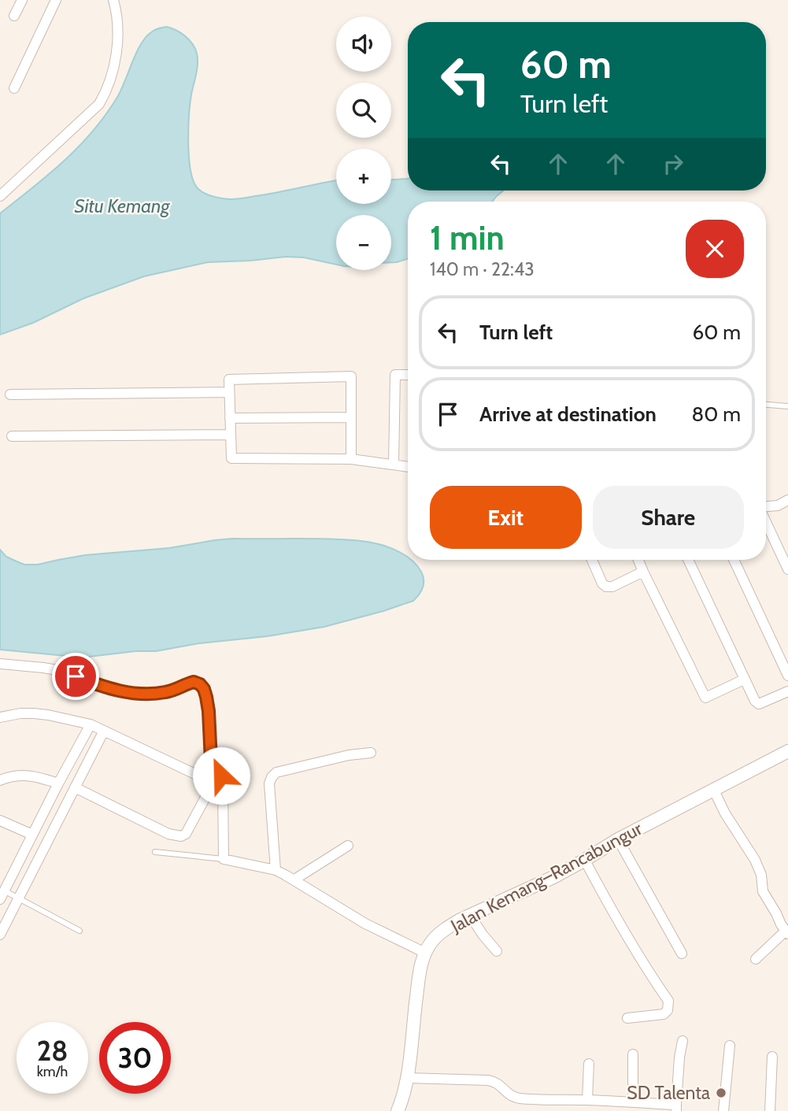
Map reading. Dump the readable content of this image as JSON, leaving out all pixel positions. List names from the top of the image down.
{
  "streets": {
    "street": ["Jalan Kemang–Rancabungur"]
  },
  "water": ["Situ Kemang"],
  "places": ["SD Talenta"],
  "page": {
    "map_buttons": ["+", "−"],
    "turn": ["60 m", "Turn left"],
    "heading": ["1 min", "140 m · 22:43"],
    "list": [
      {
        "name": "Turn left",
        "value": "60 m"
      },
      {
        "name": "Arrive at destination",
        "value": "80 m"
      }
    ],
    "buttons": ["Exit", "Share"],
    "speed": "28 km/h",
    "limit": "30"
  }
}
